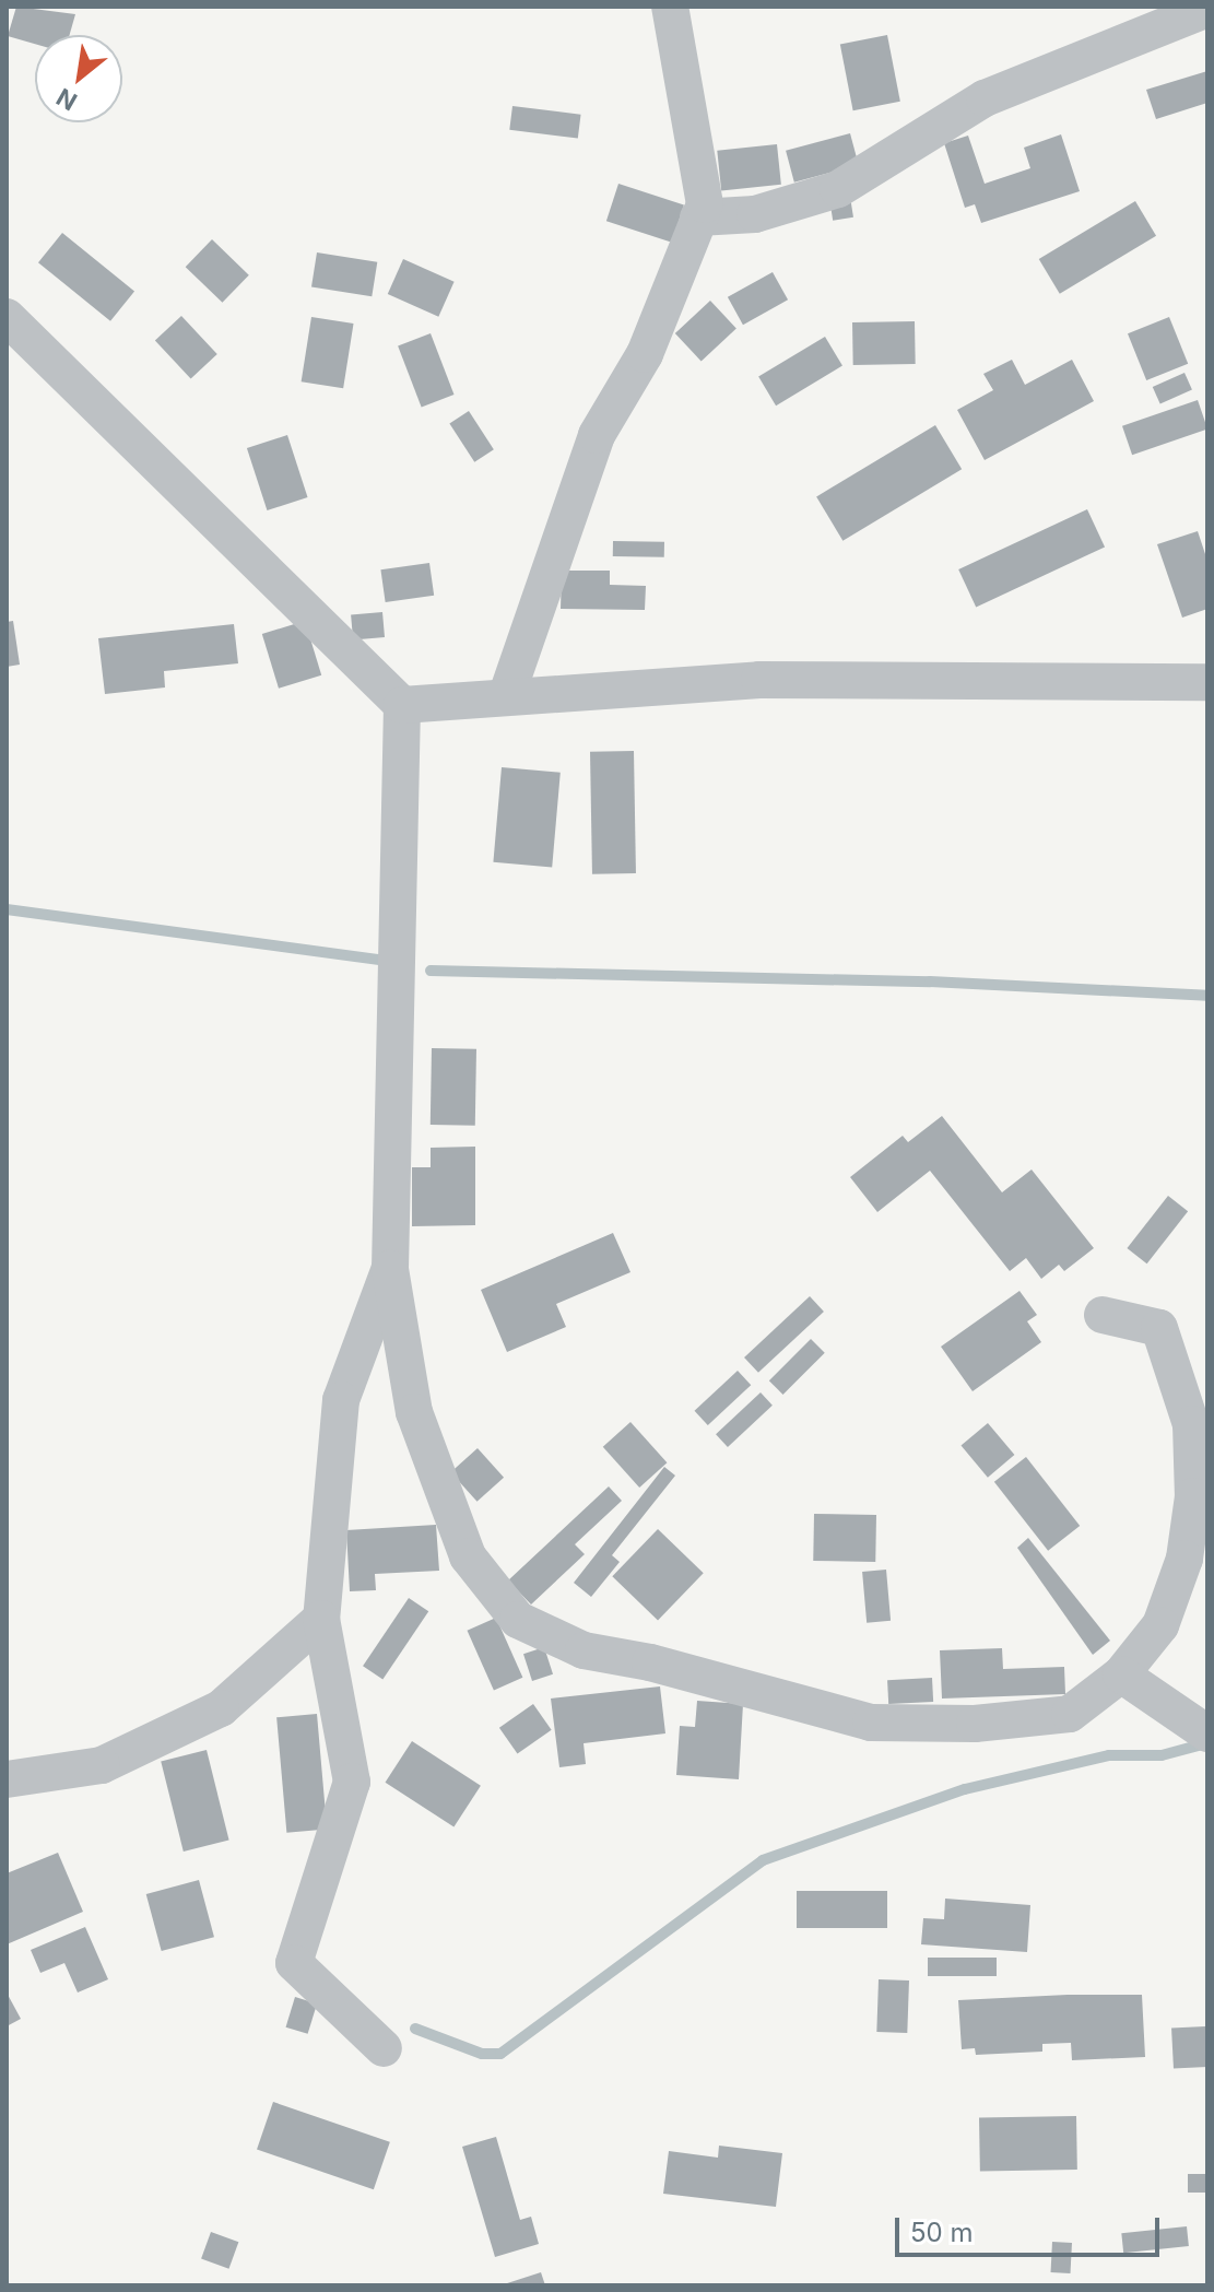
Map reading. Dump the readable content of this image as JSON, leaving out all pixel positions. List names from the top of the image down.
{
  "scale_bar": "50 m",
  "north": "bottom left"
}
